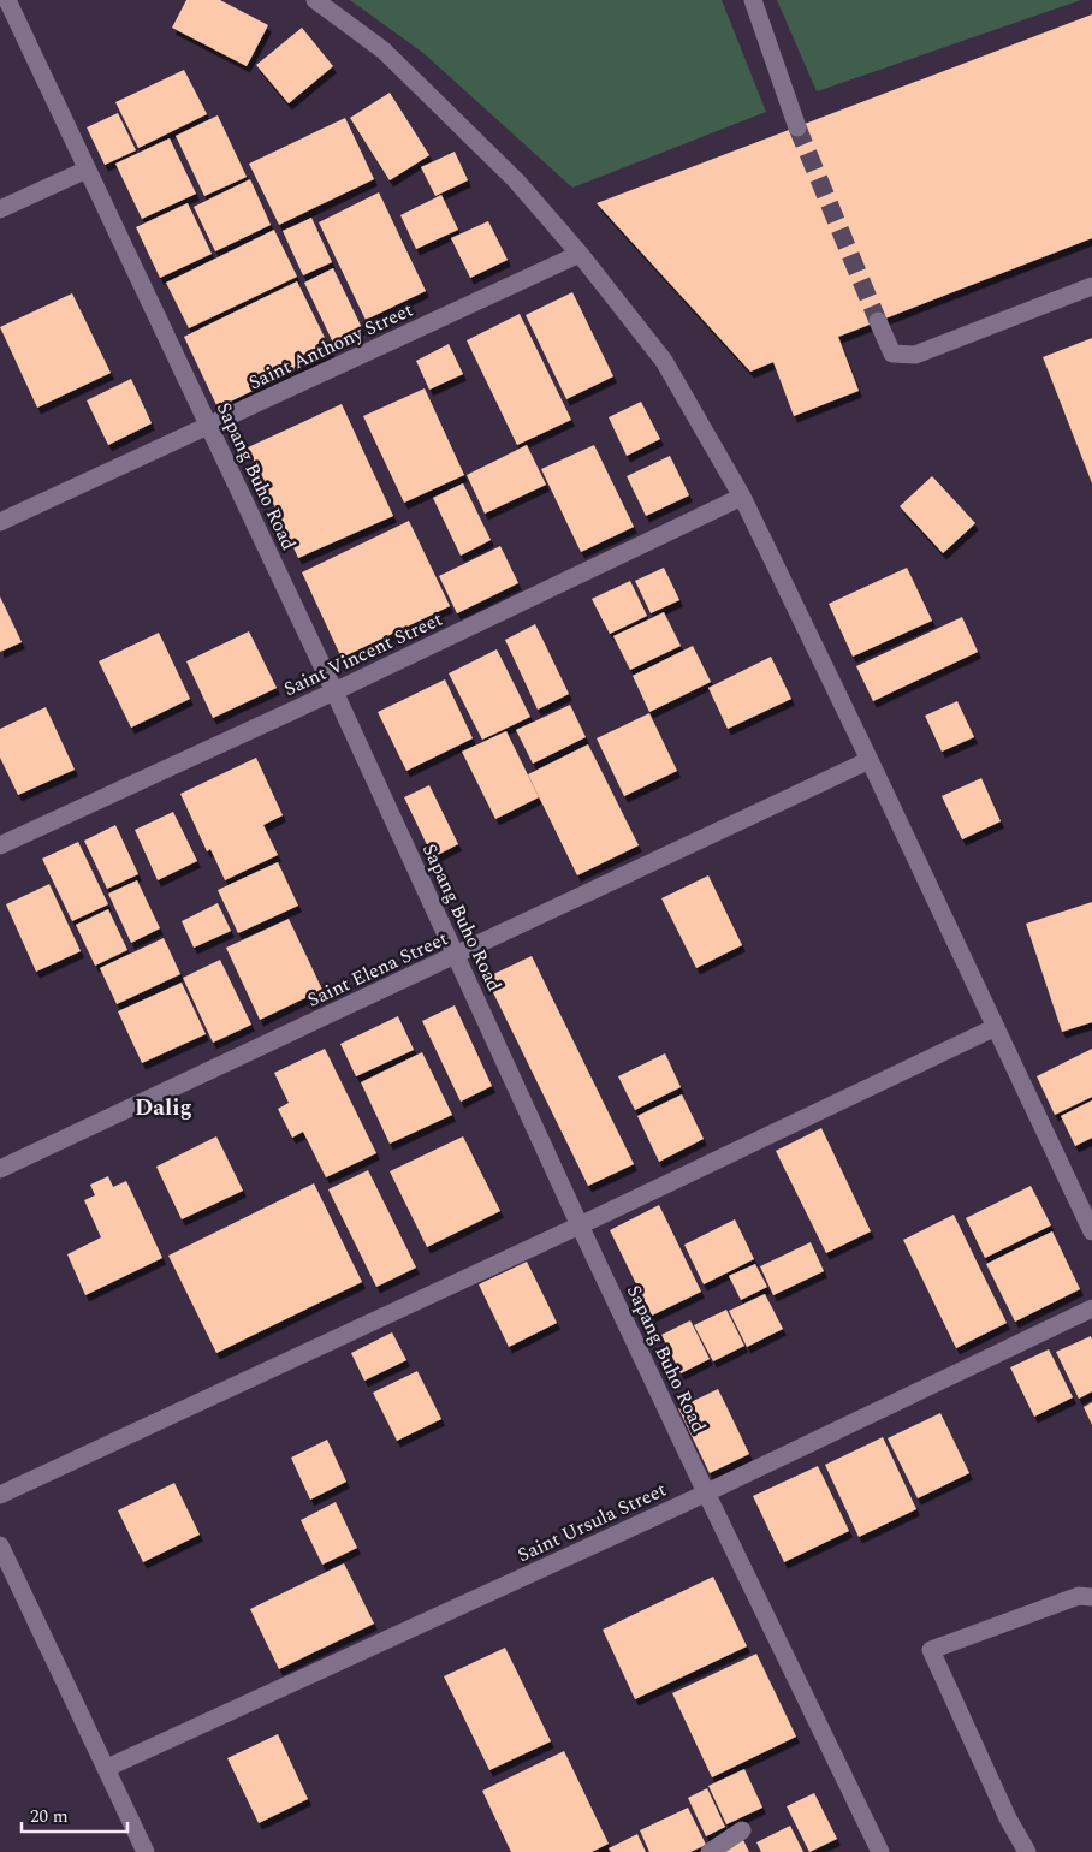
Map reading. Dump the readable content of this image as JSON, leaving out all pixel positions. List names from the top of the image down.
{
  "streets": {
    "street": [
      "Saint Anthony Street",
      "Sapang Buho Road",
      "Saint Vincent Street",
      "Saint Elena Street",
      "Saint Ursula Street"
    ]
  },
  "crossings": [
    ["Saint Anthony Street", "Sapang Buho Road"],
    ["Sapang Buho Road", "Saint Vincent Street"],
    ["Sapang Buho Road", "Saint Elena Street"],
    ["Sapang Buho Road", "Saint Ursula Street"]
  ],
  "districts": ["Dalig"],
  "scale_bar": "20 m"
}
